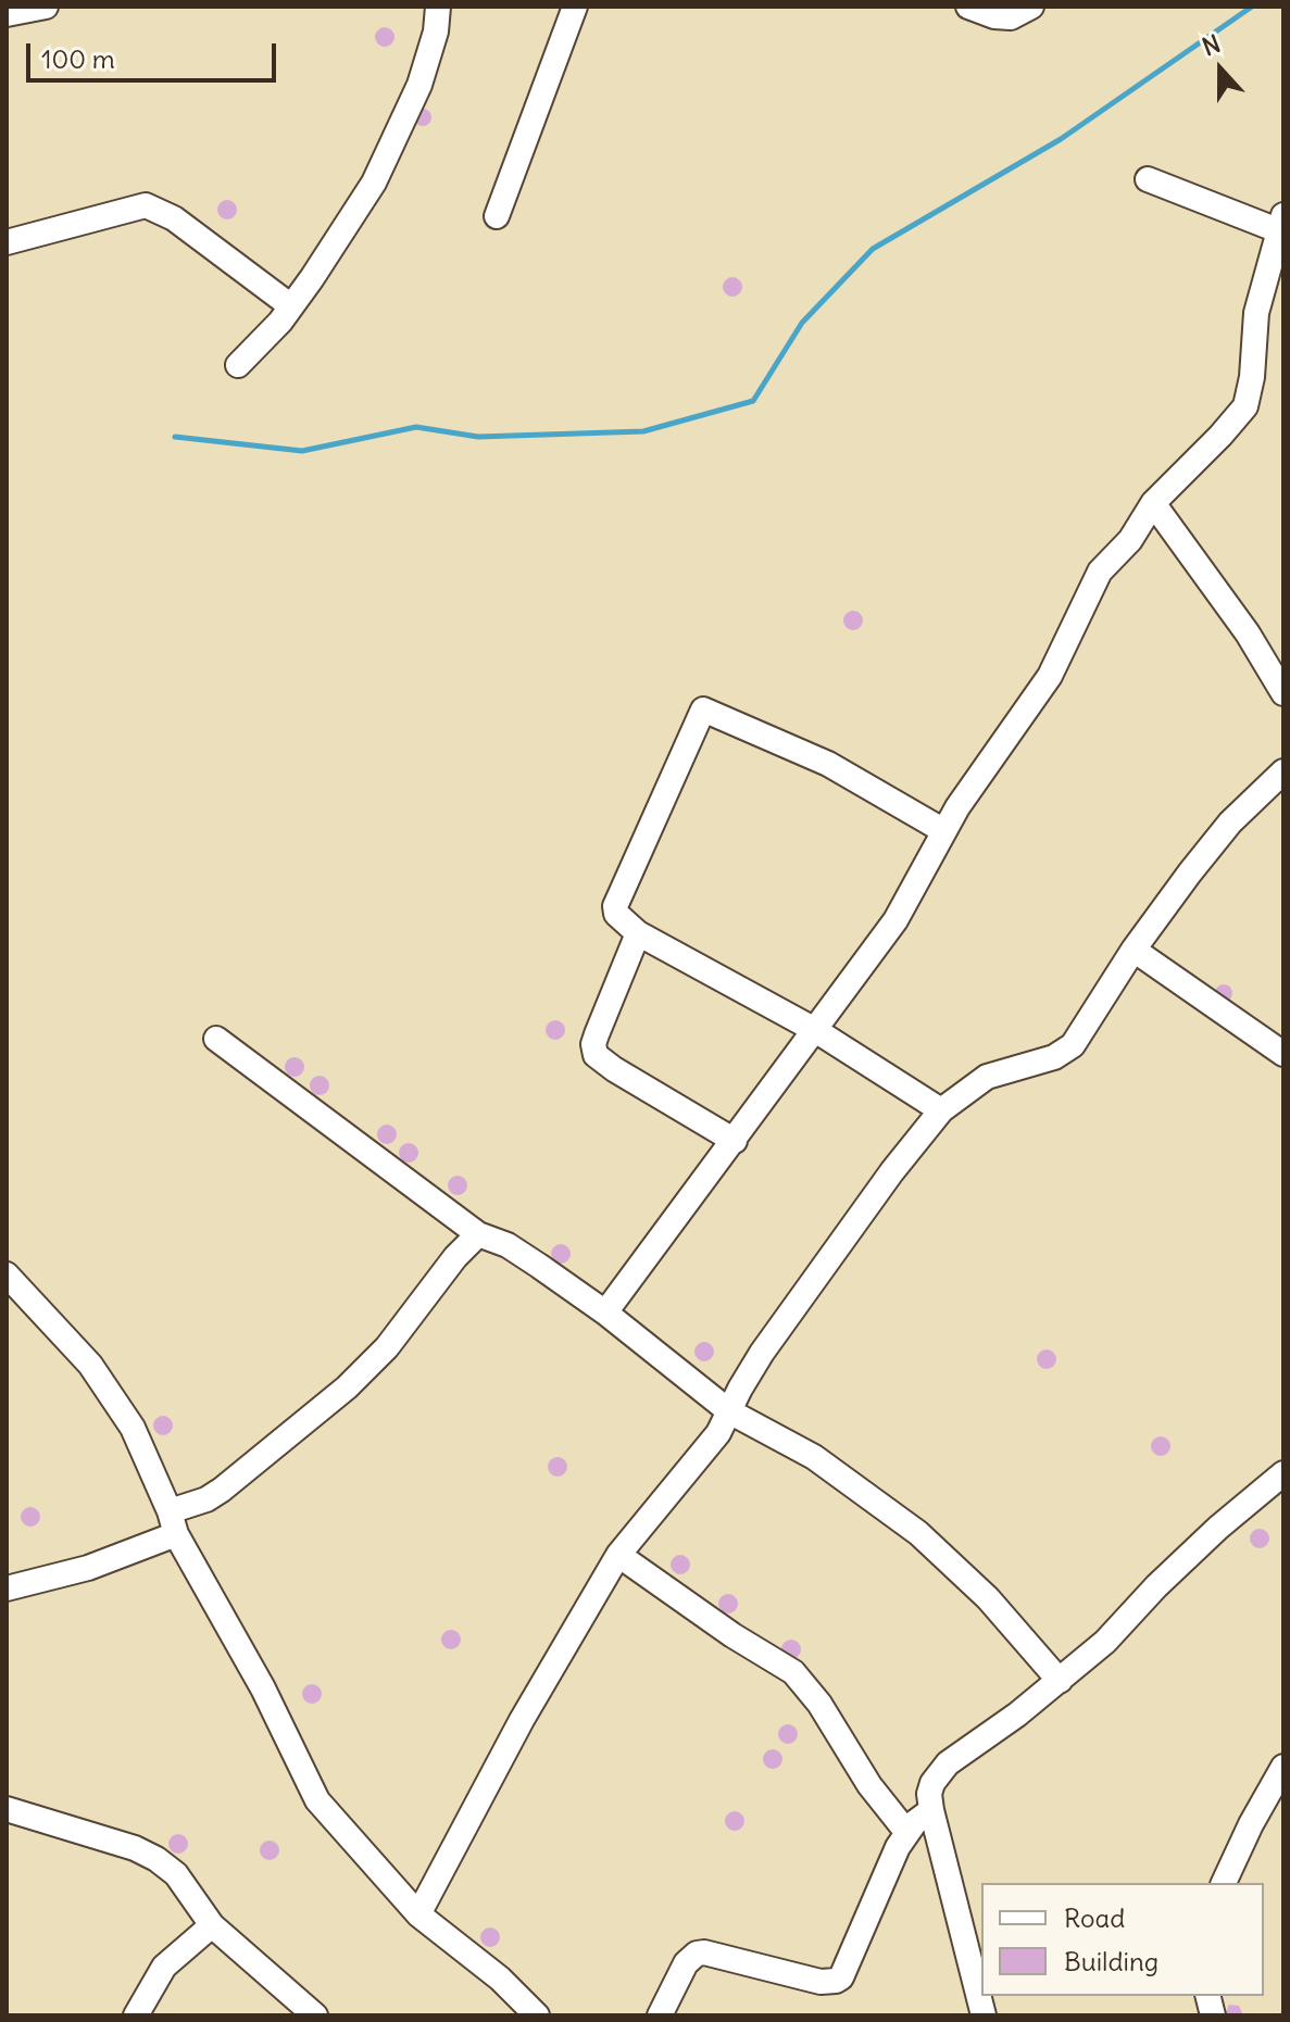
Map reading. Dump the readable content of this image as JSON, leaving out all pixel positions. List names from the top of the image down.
{
  "legend": ["Road", "Building"],
  "scale_bar": "100 m",
  "north": "top"
}
